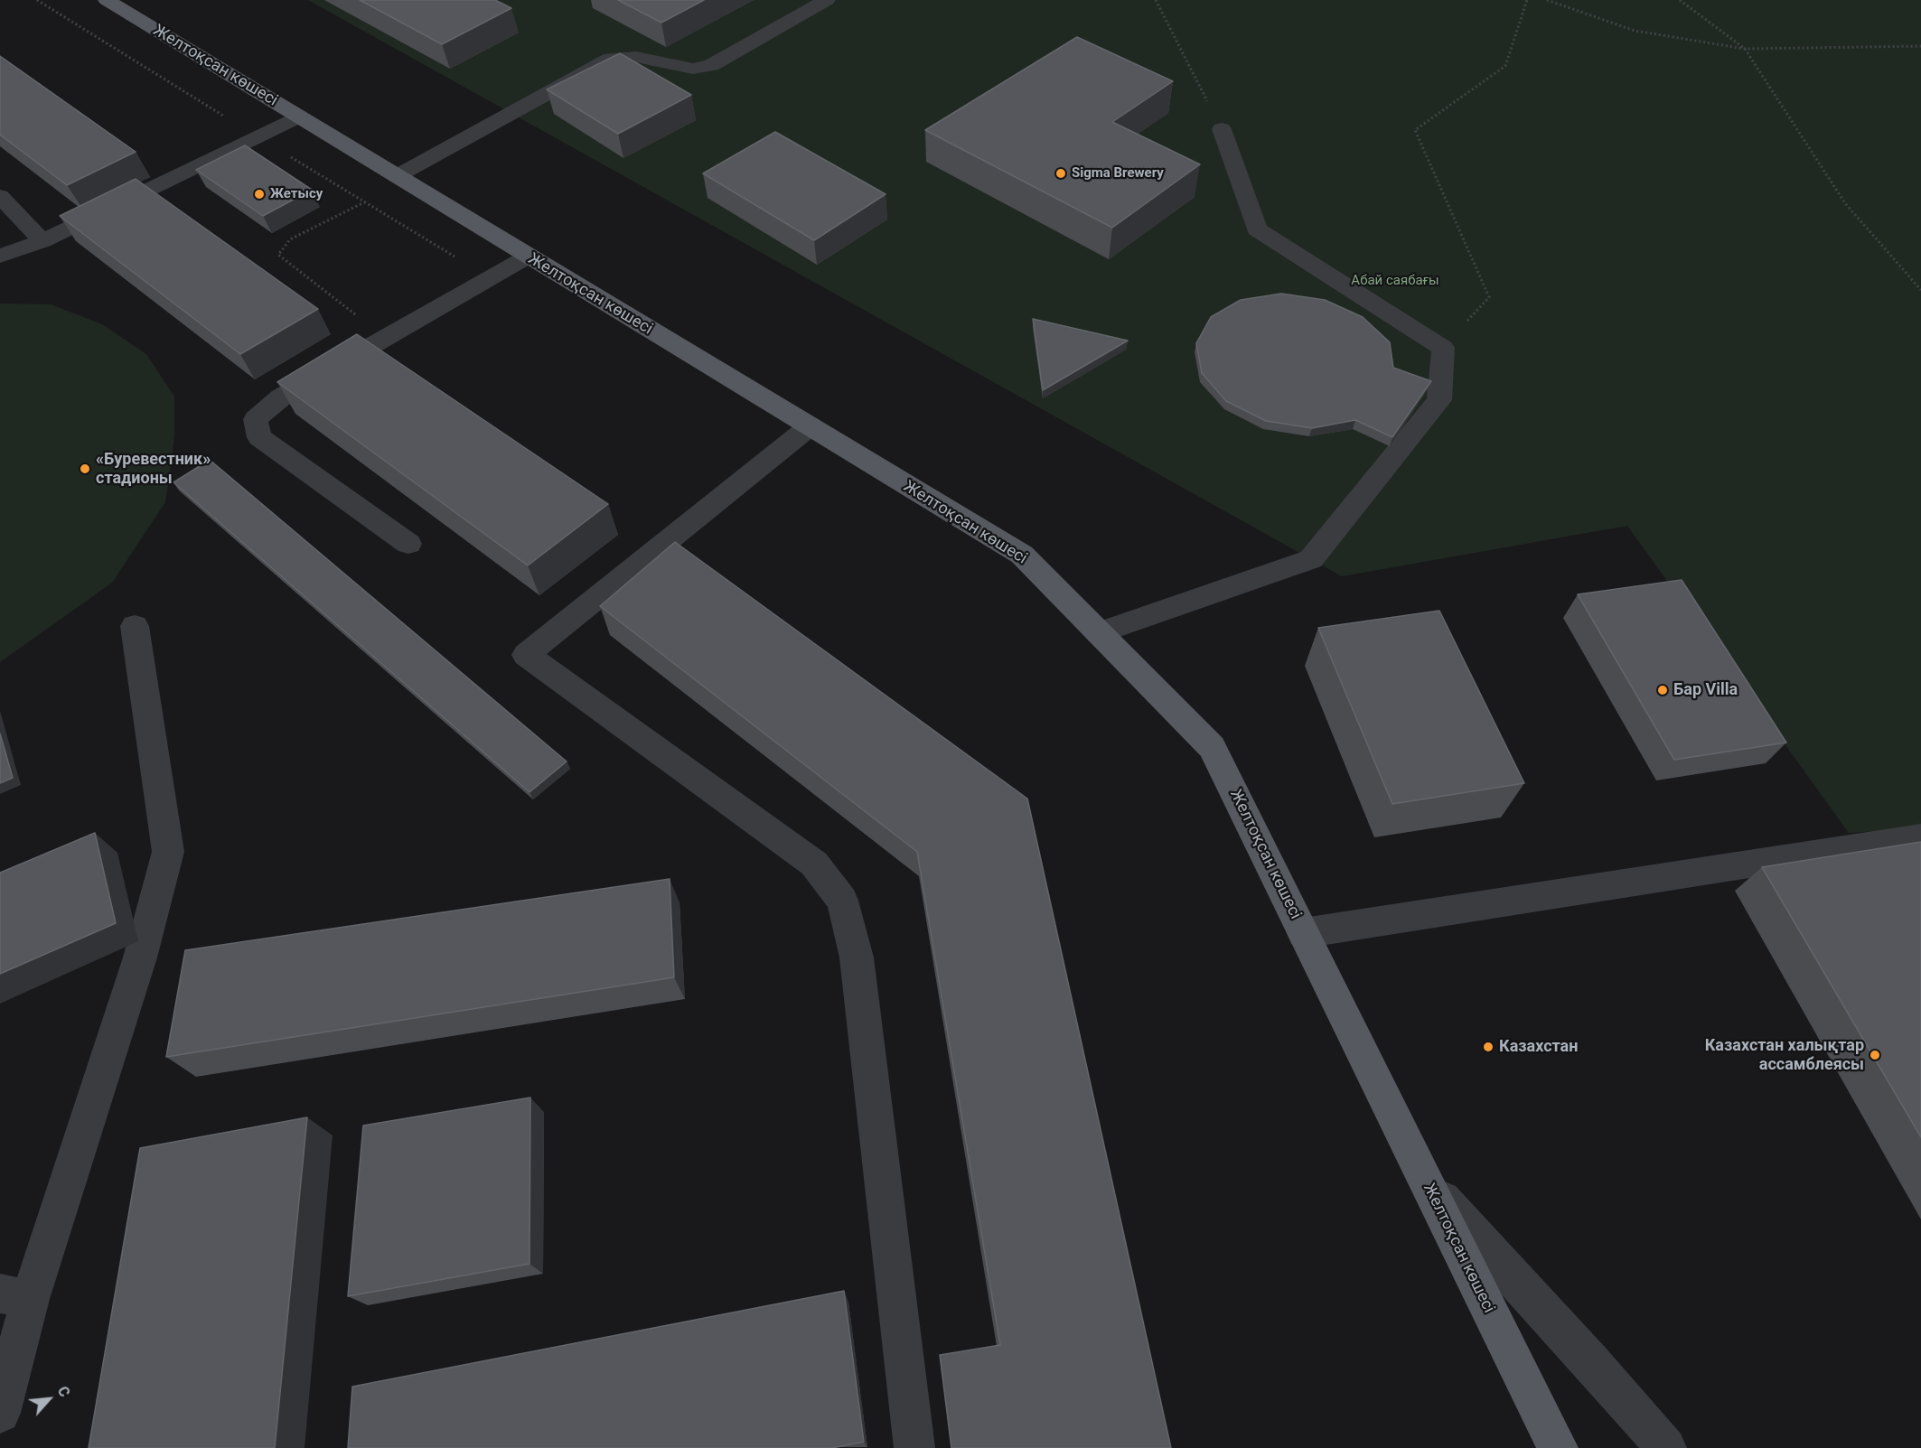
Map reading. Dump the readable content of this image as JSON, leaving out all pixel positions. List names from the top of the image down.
{
  "streets": {
    "main road": ["Желтоқсан көшесі"]
  },
  "parks": ["Абай саябағы"],
  "places": [
    "Sigma Brewery",
    "Жетысу",
    "«Буревестник» стадионы",
    "Бар Villa",
    "Казахстан",
    "Казахстан халықтар ассамблеясы"
  ],
  "north": "top right"
}
